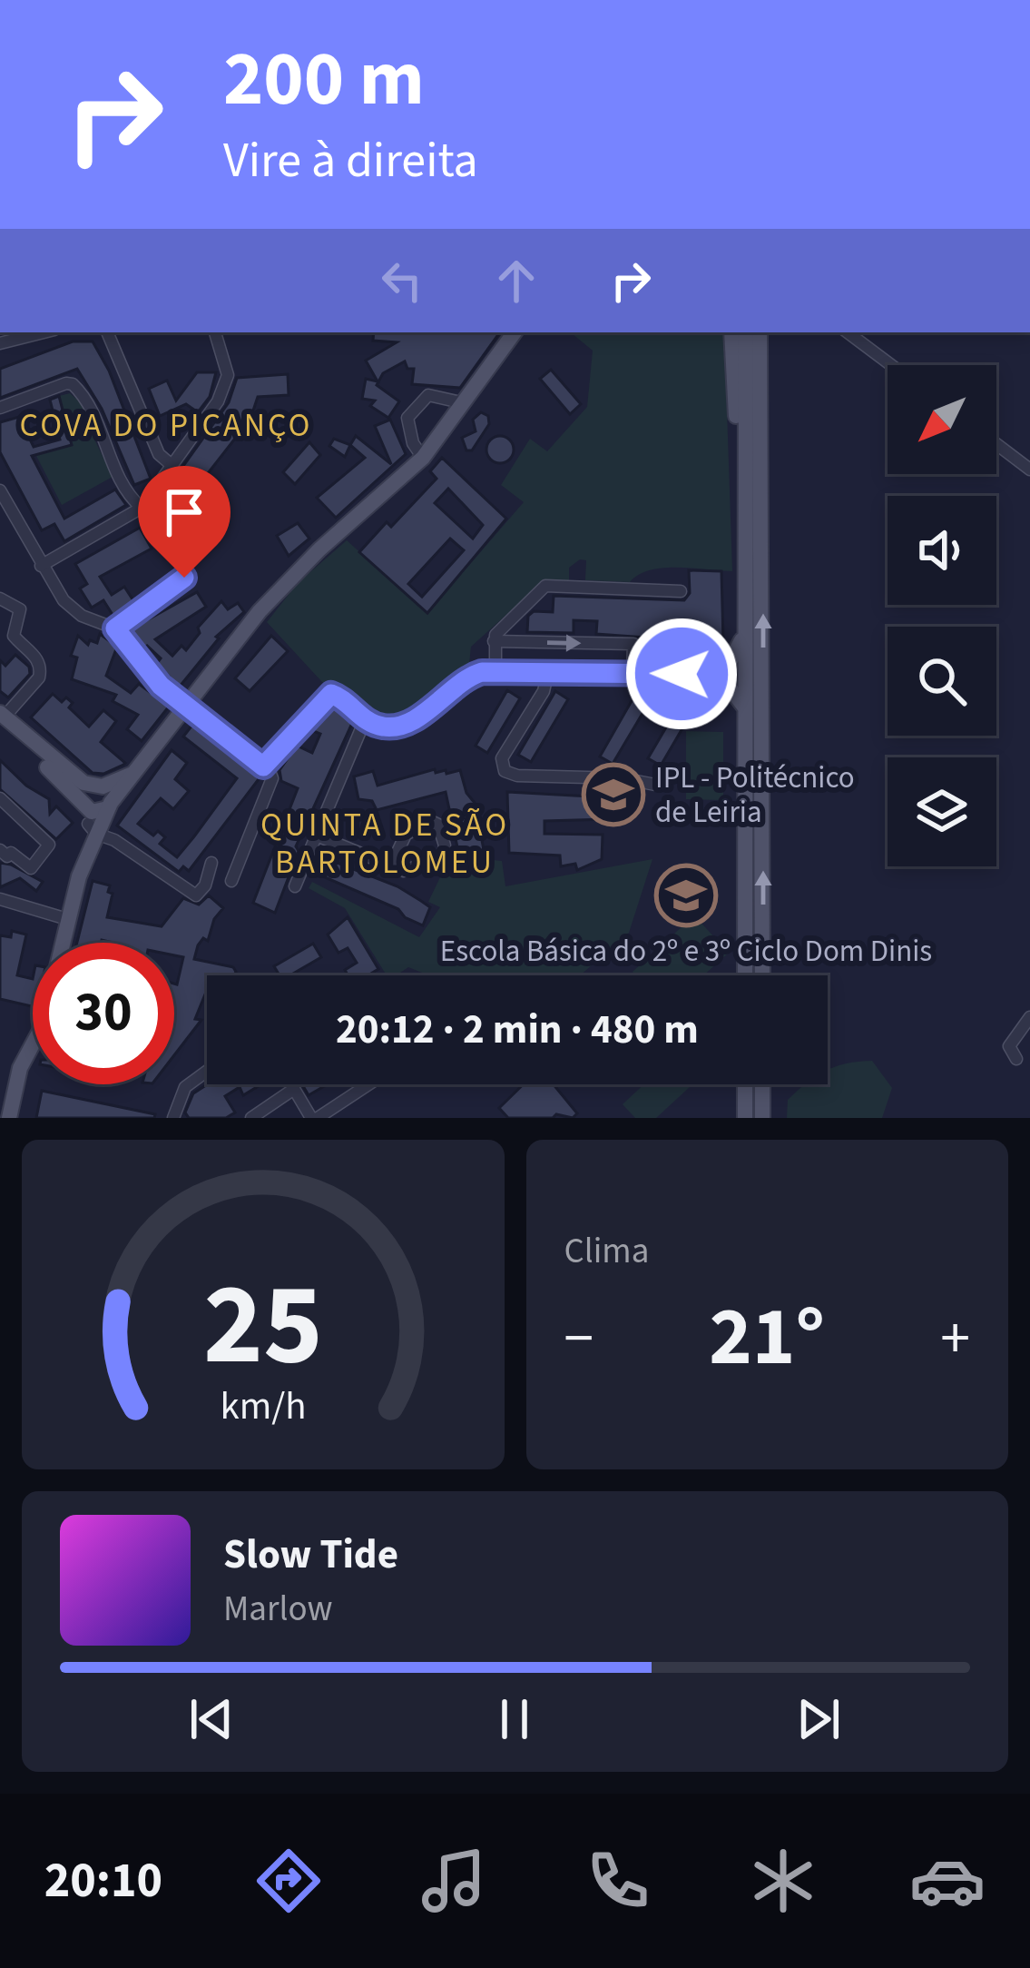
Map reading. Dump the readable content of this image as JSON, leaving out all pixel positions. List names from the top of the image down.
{
  "districts": ["COVA DO PICANÇO", "QUINTA DE SÃO BARTOLOMEU"],
  "places": {
    "school or university": ["IPL - Politécnico de Leiria", "Escola Básica do 2º e 3º Ciclo Dom Dinis"]
  },
  "north": "bottom left",
  "page": {
    "turn": ["200 m", "Vire à direita"],
    "limit": "30",
    "trip": "20:12 · 2 min · 480 m",
    "tile": "Clima",
    "heat": ["−", "21°", "+"],
    "song": ["Slow Tide", "Marlow"],
    "tabs": "20:10",
    "gauge": ["25", "km/h"]
  }
}
